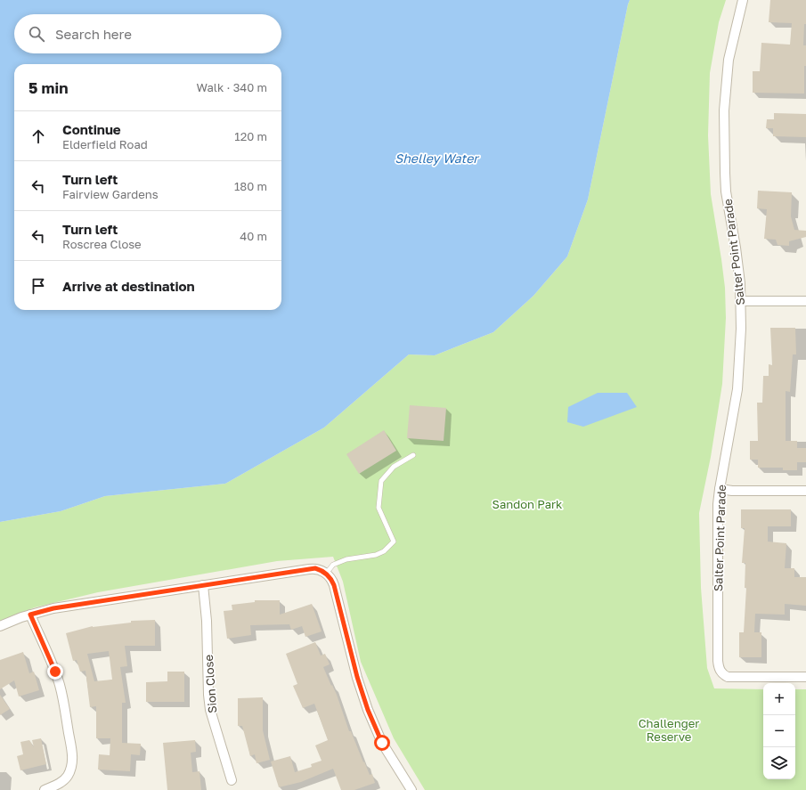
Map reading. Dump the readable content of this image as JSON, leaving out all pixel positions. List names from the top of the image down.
{
  "streets": {
    "street": ["Salter Point Parade", "Sion Close"]
  },
  "water": ["Shelley Water"],
  "parks": ["Sandon Park", "Challenger Reserve"],
  "page": {
    "search": "Search here",
    "heading": ["5 min", "Walk · 340 m"],
    "list": [
      ["Continue", "Elderfield Road", "120 m"],
      ["Turn left", "Fairview Gardens", "180 m"],
      ["Turn left", "Roscrea Close", "40 m"],
      "Arrive at destination"
    ],
    "map_buttons": ["+", "−"]
  }
}
